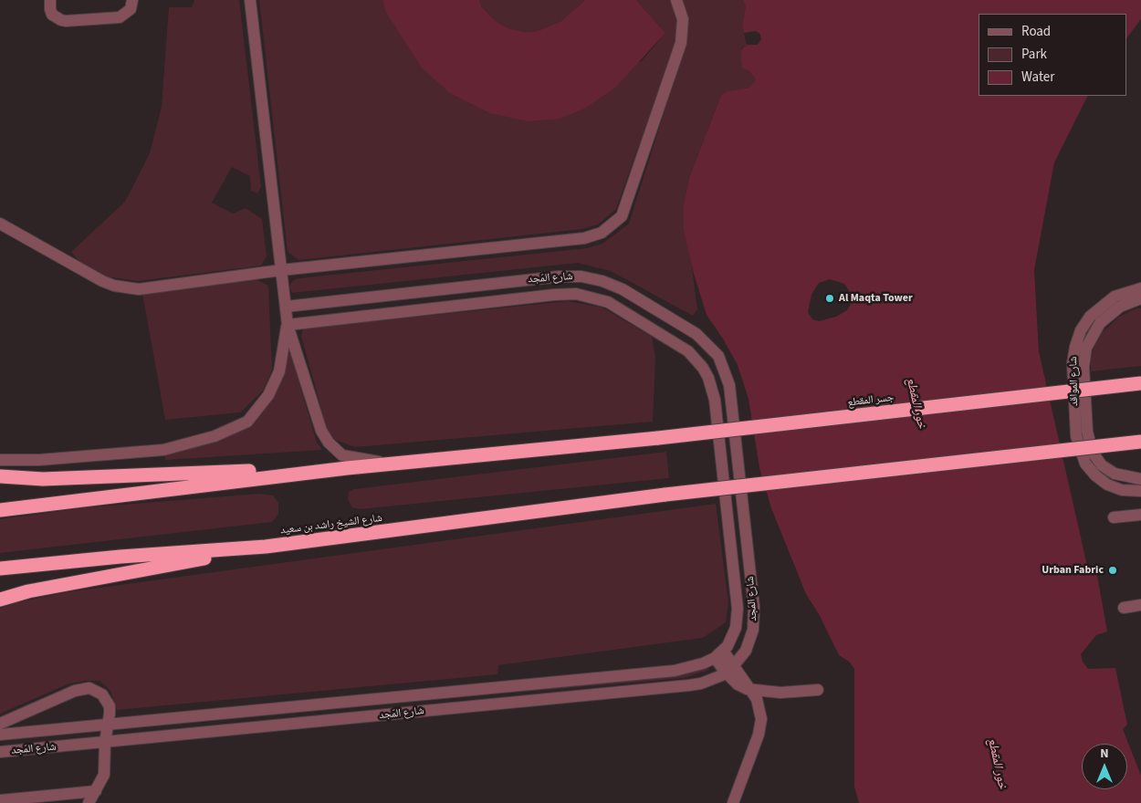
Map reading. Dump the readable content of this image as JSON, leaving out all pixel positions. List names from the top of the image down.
{
  "streets": {
    "highway": ["جسر المقطع", "شارع الشيخ راشد بن سعيد"],
    "street": ["شارع المَجد", "شارع المواقد"]
  },
  "water": ["خور المقطع"],
  "places": ["Al Maqta Tower", "Urban Fabric"],
  "legend": ["Road", "Park", "Water"],
  "north": "top"
}
